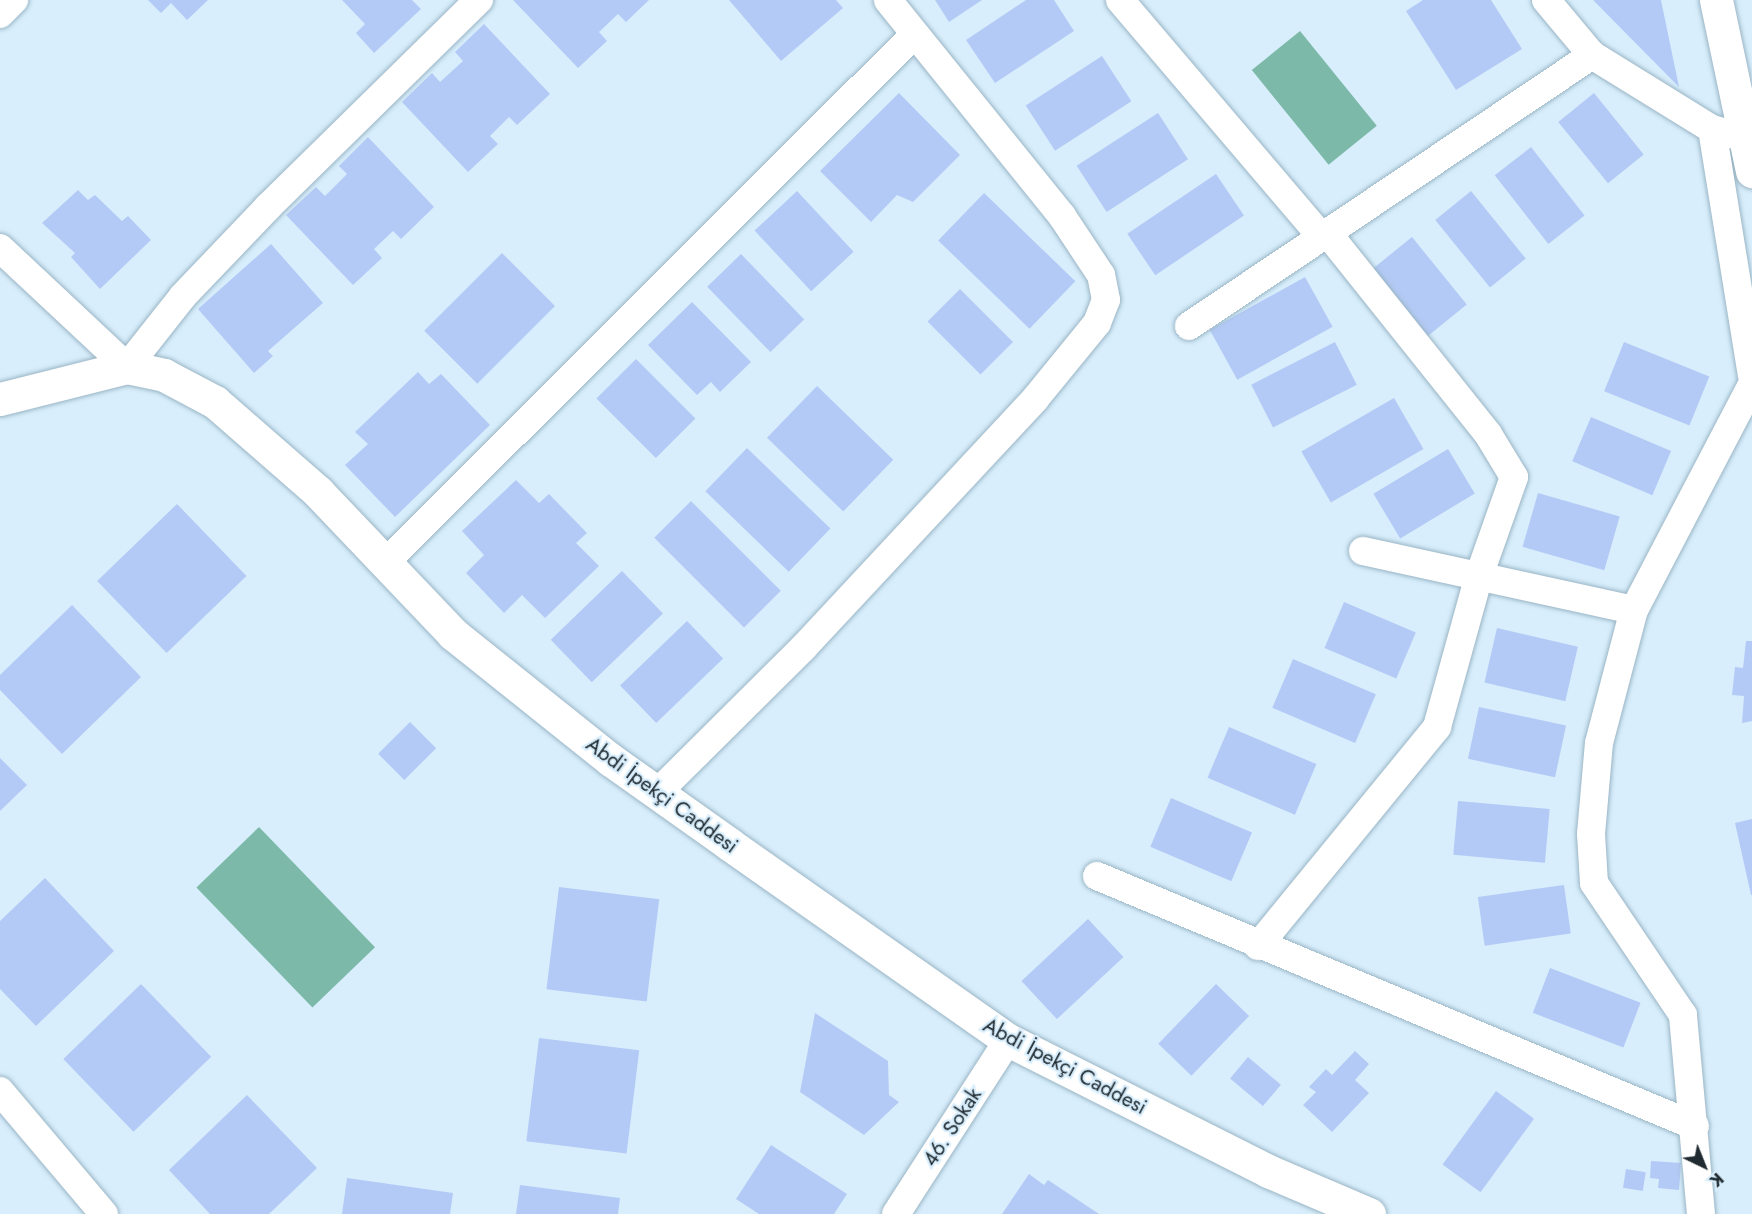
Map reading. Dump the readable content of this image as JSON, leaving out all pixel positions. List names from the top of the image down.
{
  "streets": {
    "street": ["Abdi İpekçi Caddesi", "46. Sokak"]
  },
  "crossings": [
    ["Abdi İpekçi Caddesi", "46. Sokak"]
  ],
  "north": "bottom right"
}
